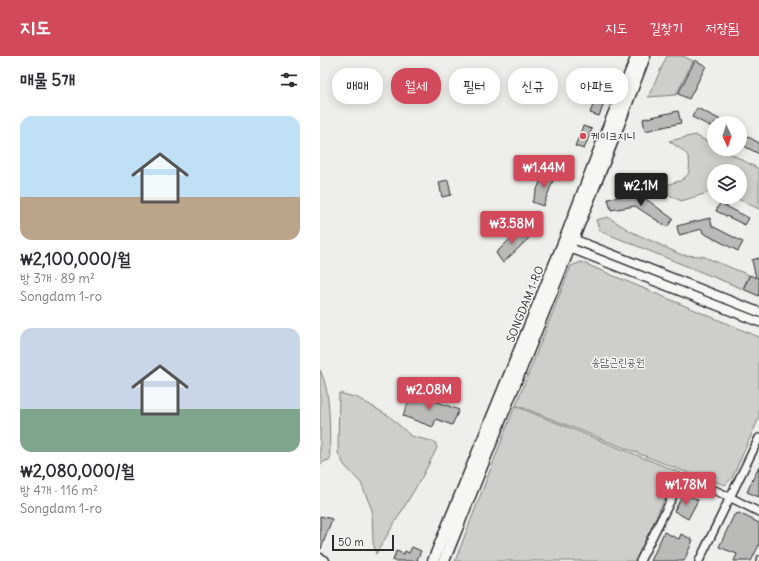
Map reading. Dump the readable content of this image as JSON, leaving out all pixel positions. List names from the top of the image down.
{
  "streets": {
    "main road": ["SONGDAM 1-RO"]
  },
  "parks": ["송담근린공원"],
  "places": ["케이크지니"],
  "scale_bar": "50 m",
  "north": "bottom",
  "page": {
    "header": "지도",
    "nav": ["지도", "길찾기", "저장됨"],
    "heading": "매물 5개",
    "chip": [
      "매매",
      "월세",
      "필터",
      "신규",
      "아파트"
    ],
    "list": [
      {
        "name": "₩2,100,000/월",
        "note": "방 3개 · 89 m² · Songdam 1-ro"
      },
      {
        "name": "₩2,080,000/월",
        "note": "방 4개 · 116 m² · Songdam 1-ro"
      }
    ],
    "price": [
      "₩1.44M",
      "₩2.1M",
      "₩3.58M",
      "₩2.08M",
      "₩1.78M"
    ],
    "scale": "50 m"
  }
}
